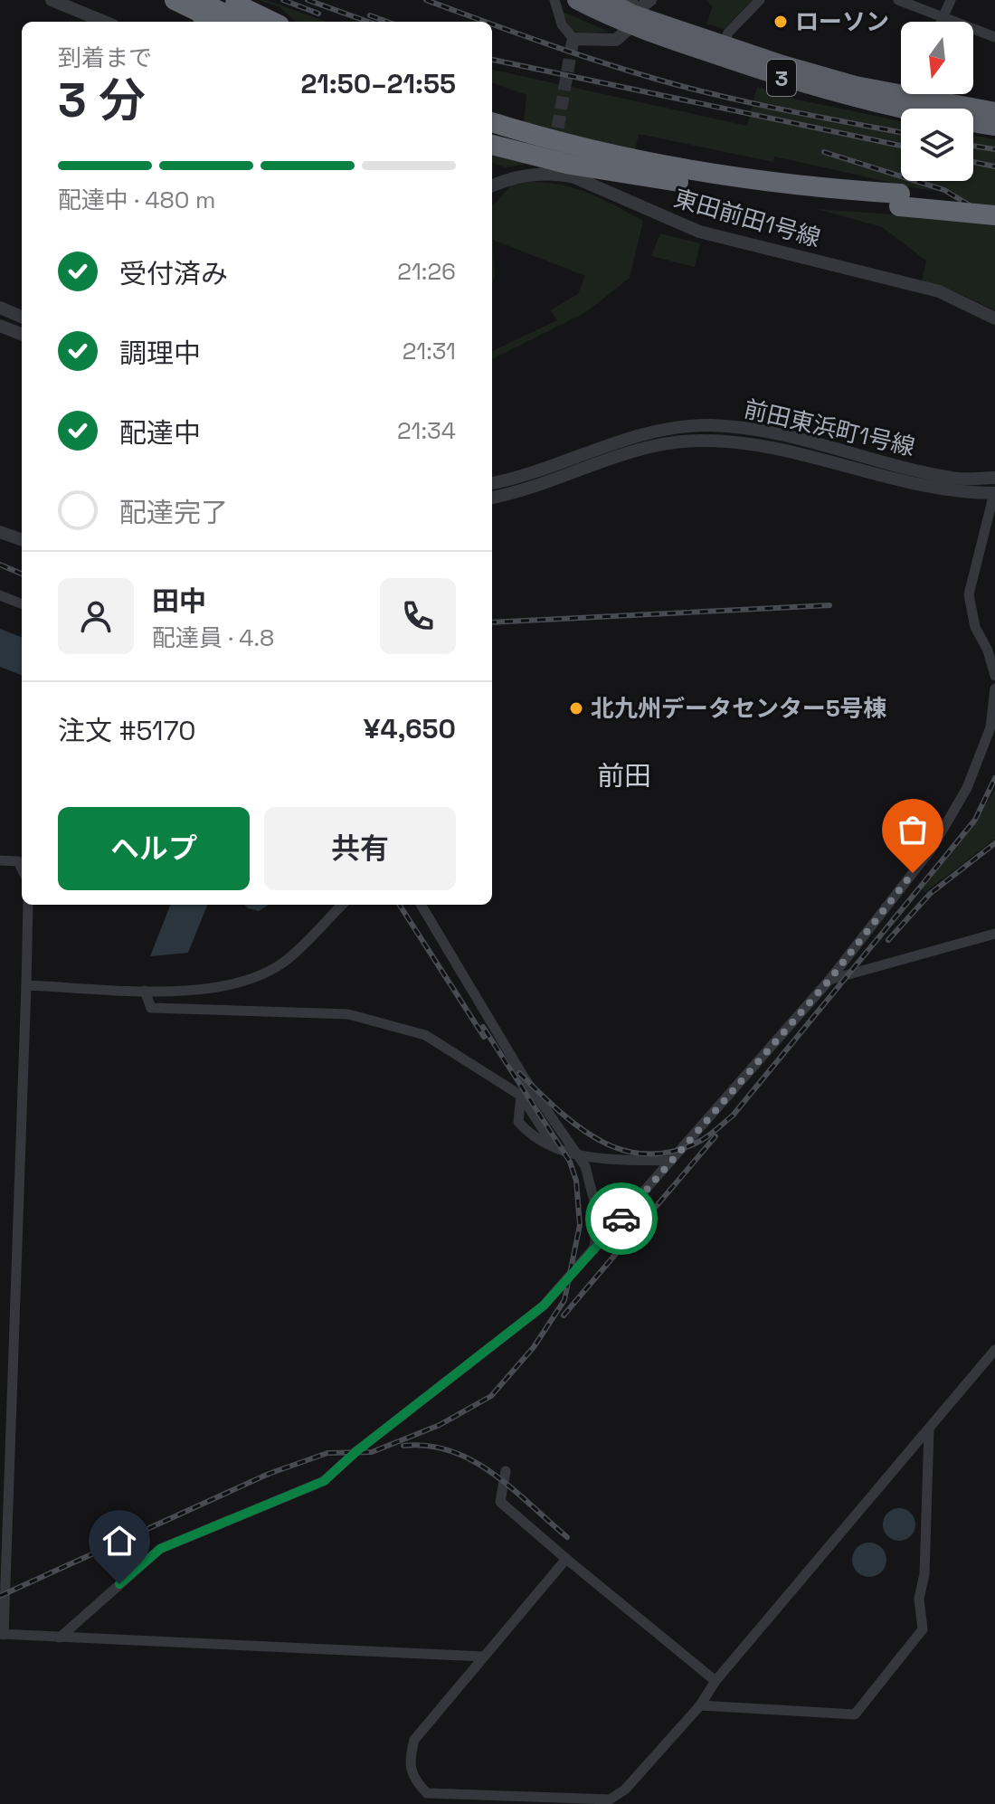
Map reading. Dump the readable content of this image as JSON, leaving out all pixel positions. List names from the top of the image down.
{
  "streets": {
    "highway": ["3"],
    "street": ["東田前田1号線", "前田東浜町1号線"]
  },
  "districts": ["前田"],
  "places": ["ローソン", "北九州データセンター5号棟"],
  "north": "bottom",
  "page": {
    "heading": ["3 分", "到着まで", "21:50–21:55"],
    "panel": [
      "田中",
      "配達員 · 4.8",
      "注文 #5170",
      "¥4,650"
    ],
    "bar": "配達中 · 480 m",
    "list": [
      ["受付済み", "21:26"],
      ["調理中", "21:31"],
      ["配達中", "21:34"],
      "配達完了"
    ],
    "buttons": ["ヘルプ", "共有"]
  }
}
